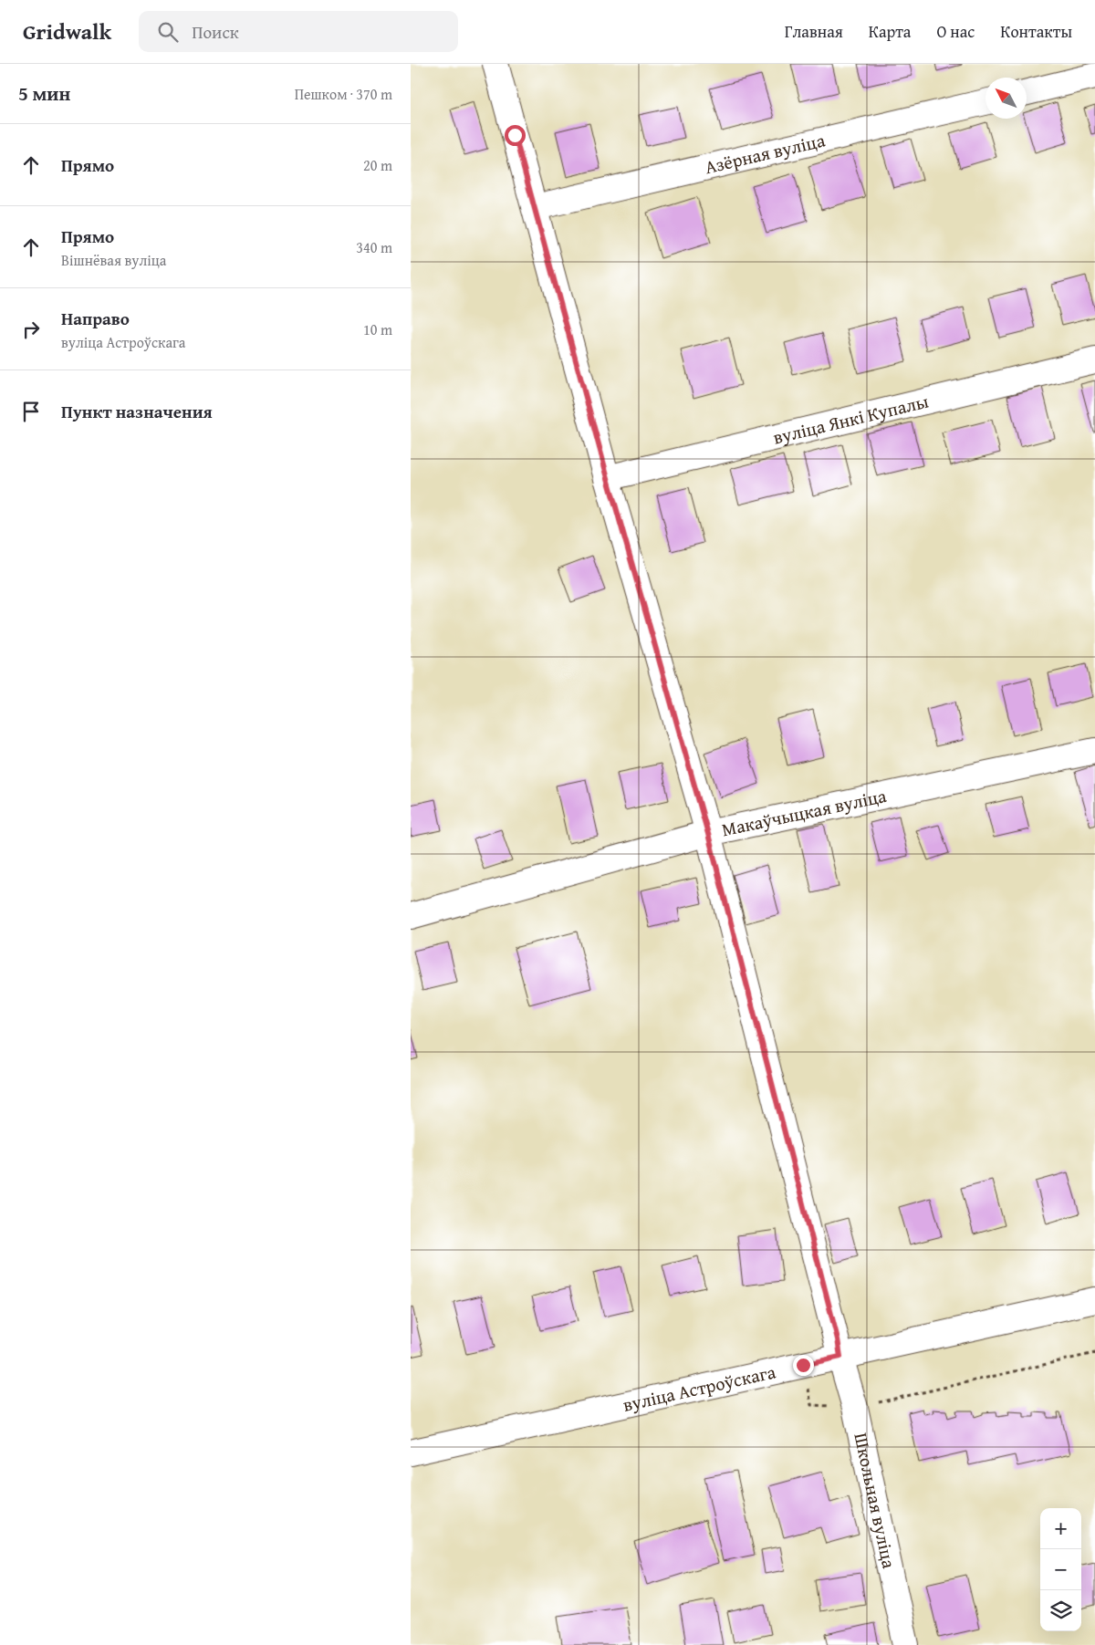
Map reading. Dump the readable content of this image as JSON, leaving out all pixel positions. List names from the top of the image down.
{
  "streets": {
    "street": [
      "Азёрная вуліца",
      "вуліца Янкі Купалы",
      "Макаўчыцкая вуліца",
      "вуліца Астроўскага",
      "Школьная вуліца"
    ]
  },
  "crossings": [
    ["Азёрная вуліца", "Школьная вуліца"],
    ["вуліца Янкі Купалы", "Школьная вуліца"],
    ["Макаўчыцкая вуліца", "Школьная вуліца"],
    ["вуліца Астроўскага", "Школьная вуліца"]
  ],
  "north": "top left",
  "page": {
    "header": "Gridwalk",
    "search": "Поиск",
    "nav": [
      "Главная",
      "Карта",
      "О нас",
      "Контакты"
    ],
    "heading": ["5 мин", "Пешком · 370 m"],
    "list": [
      ["Прямо", "20 m"],
      ["Прямо", "Вішнёвая вуліца", "340 m"],
      ["Направо", "вуліца Астроўскага", "10 m"],
      "Пункт назначения"
    ],
    "map_buttons": ["+", "−"]
  }
}
